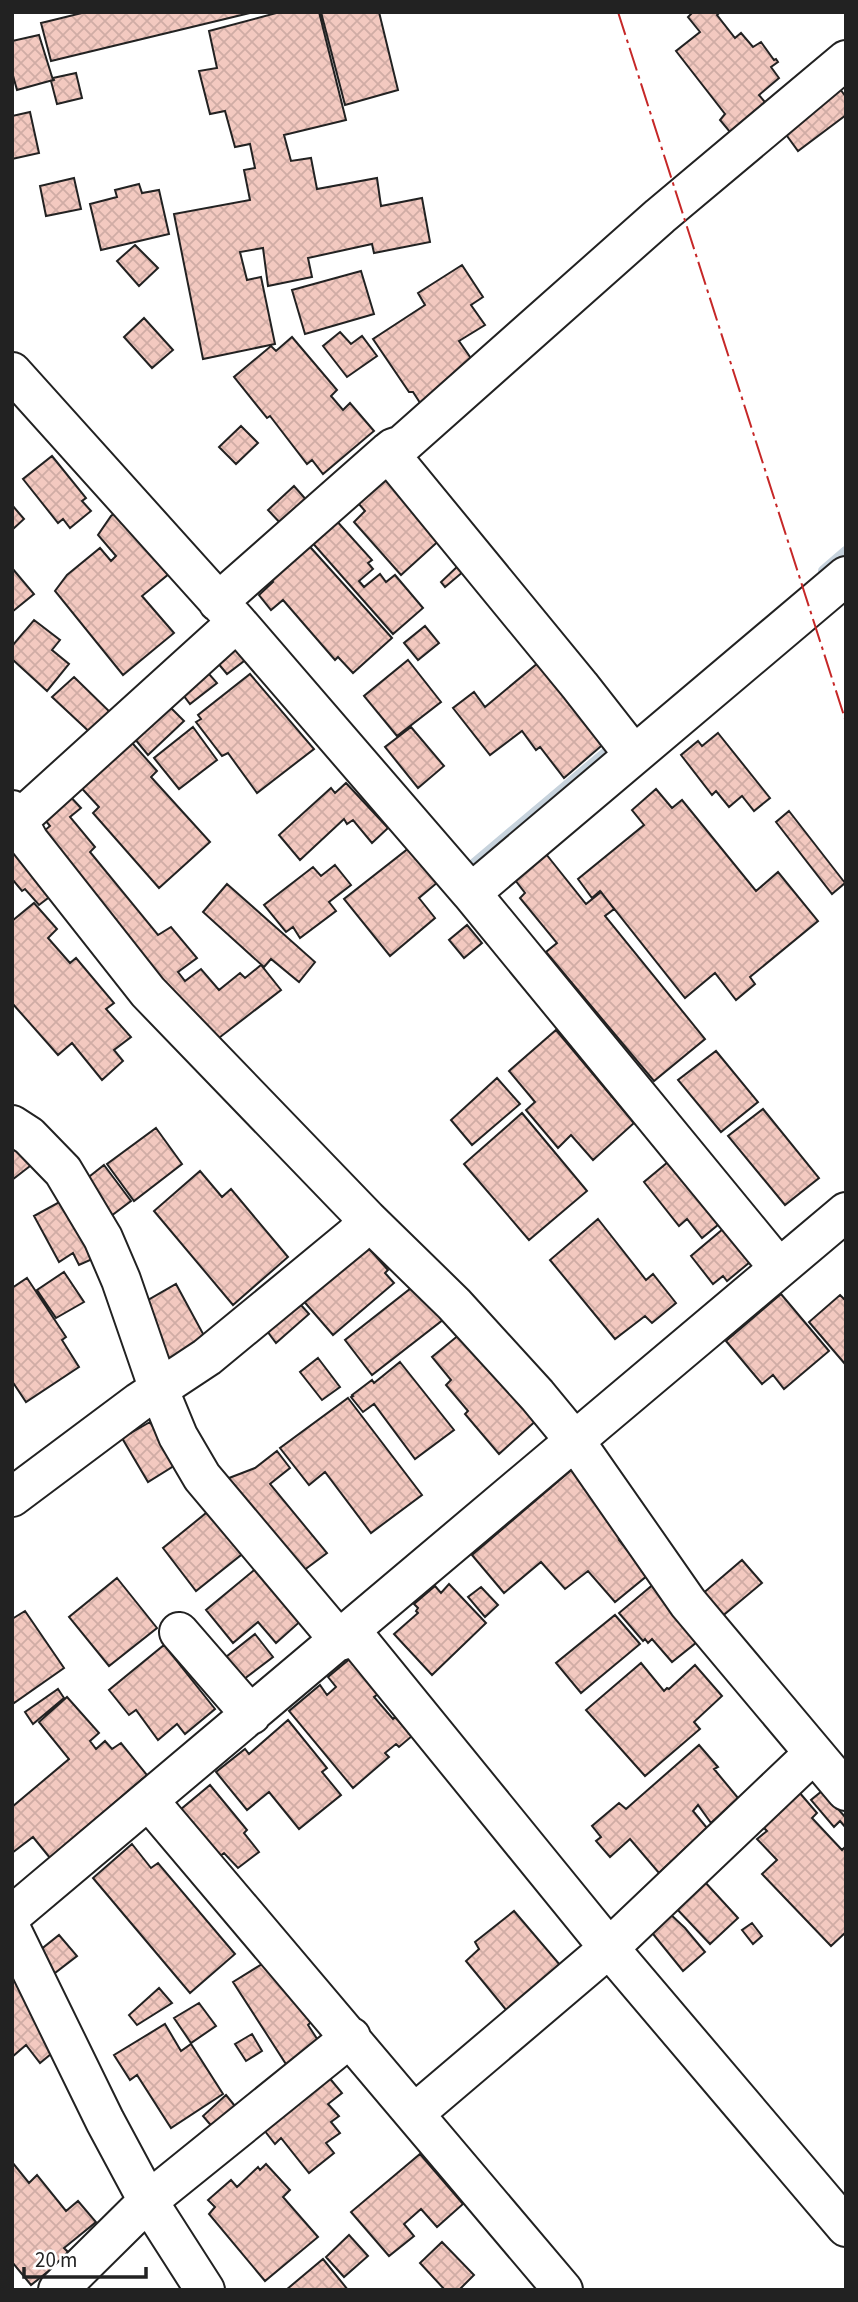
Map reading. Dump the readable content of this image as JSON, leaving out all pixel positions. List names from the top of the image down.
{
  "scale_bar": "20 m"
}
